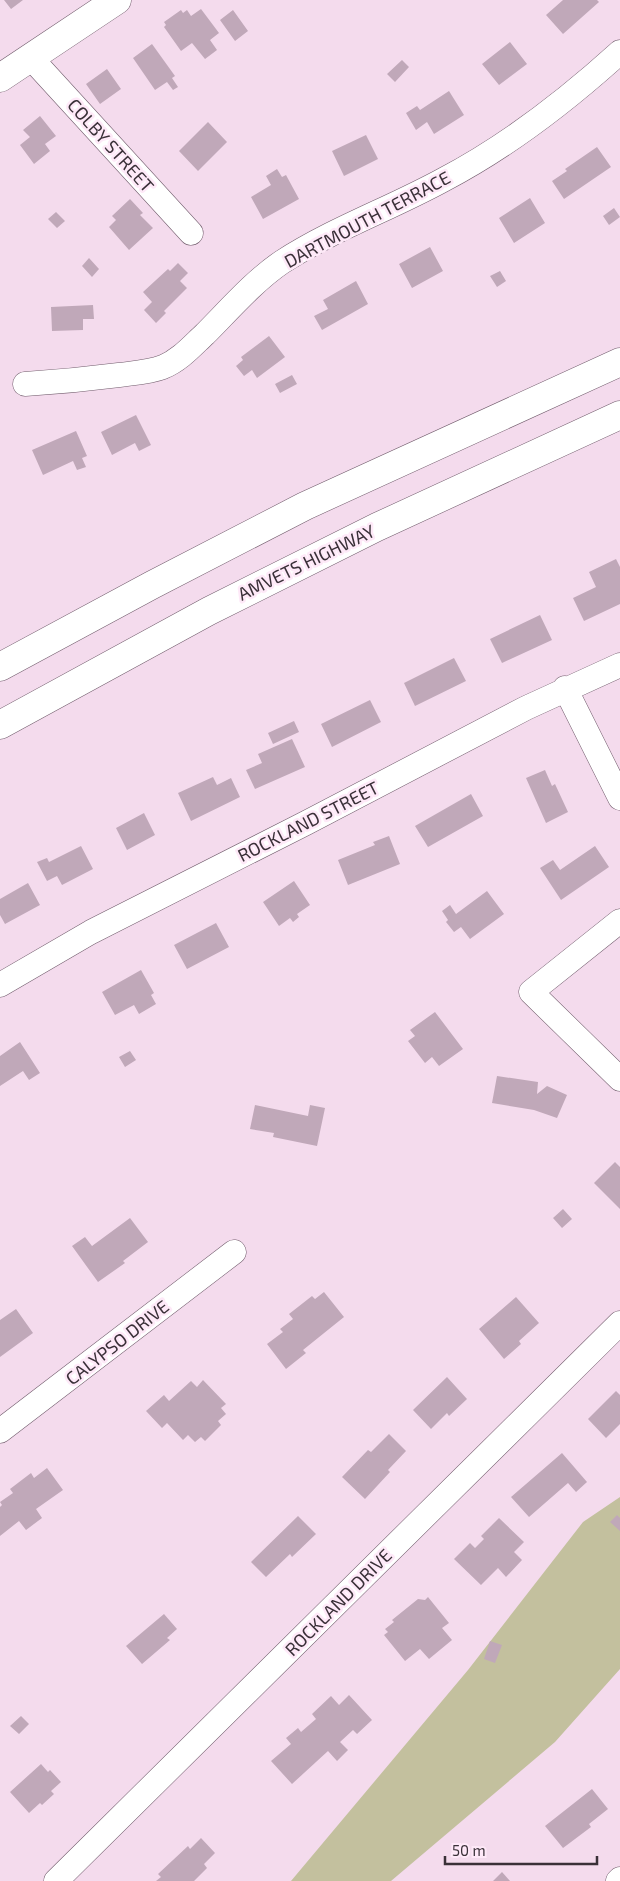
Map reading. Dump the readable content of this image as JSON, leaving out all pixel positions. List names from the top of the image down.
{
  "streets": {
    "main road": ["AMVETS HIGHWAY"],
    "street": [
      "COLBY STREET",
      "DARTMOUTH TERRACE",
      "ROCKLAND STREET",
      "CALYPSO DRIVE",
      "ROCKLAND DRIVE"
    ]
  },
  "scale_bar": "50 m"
}
